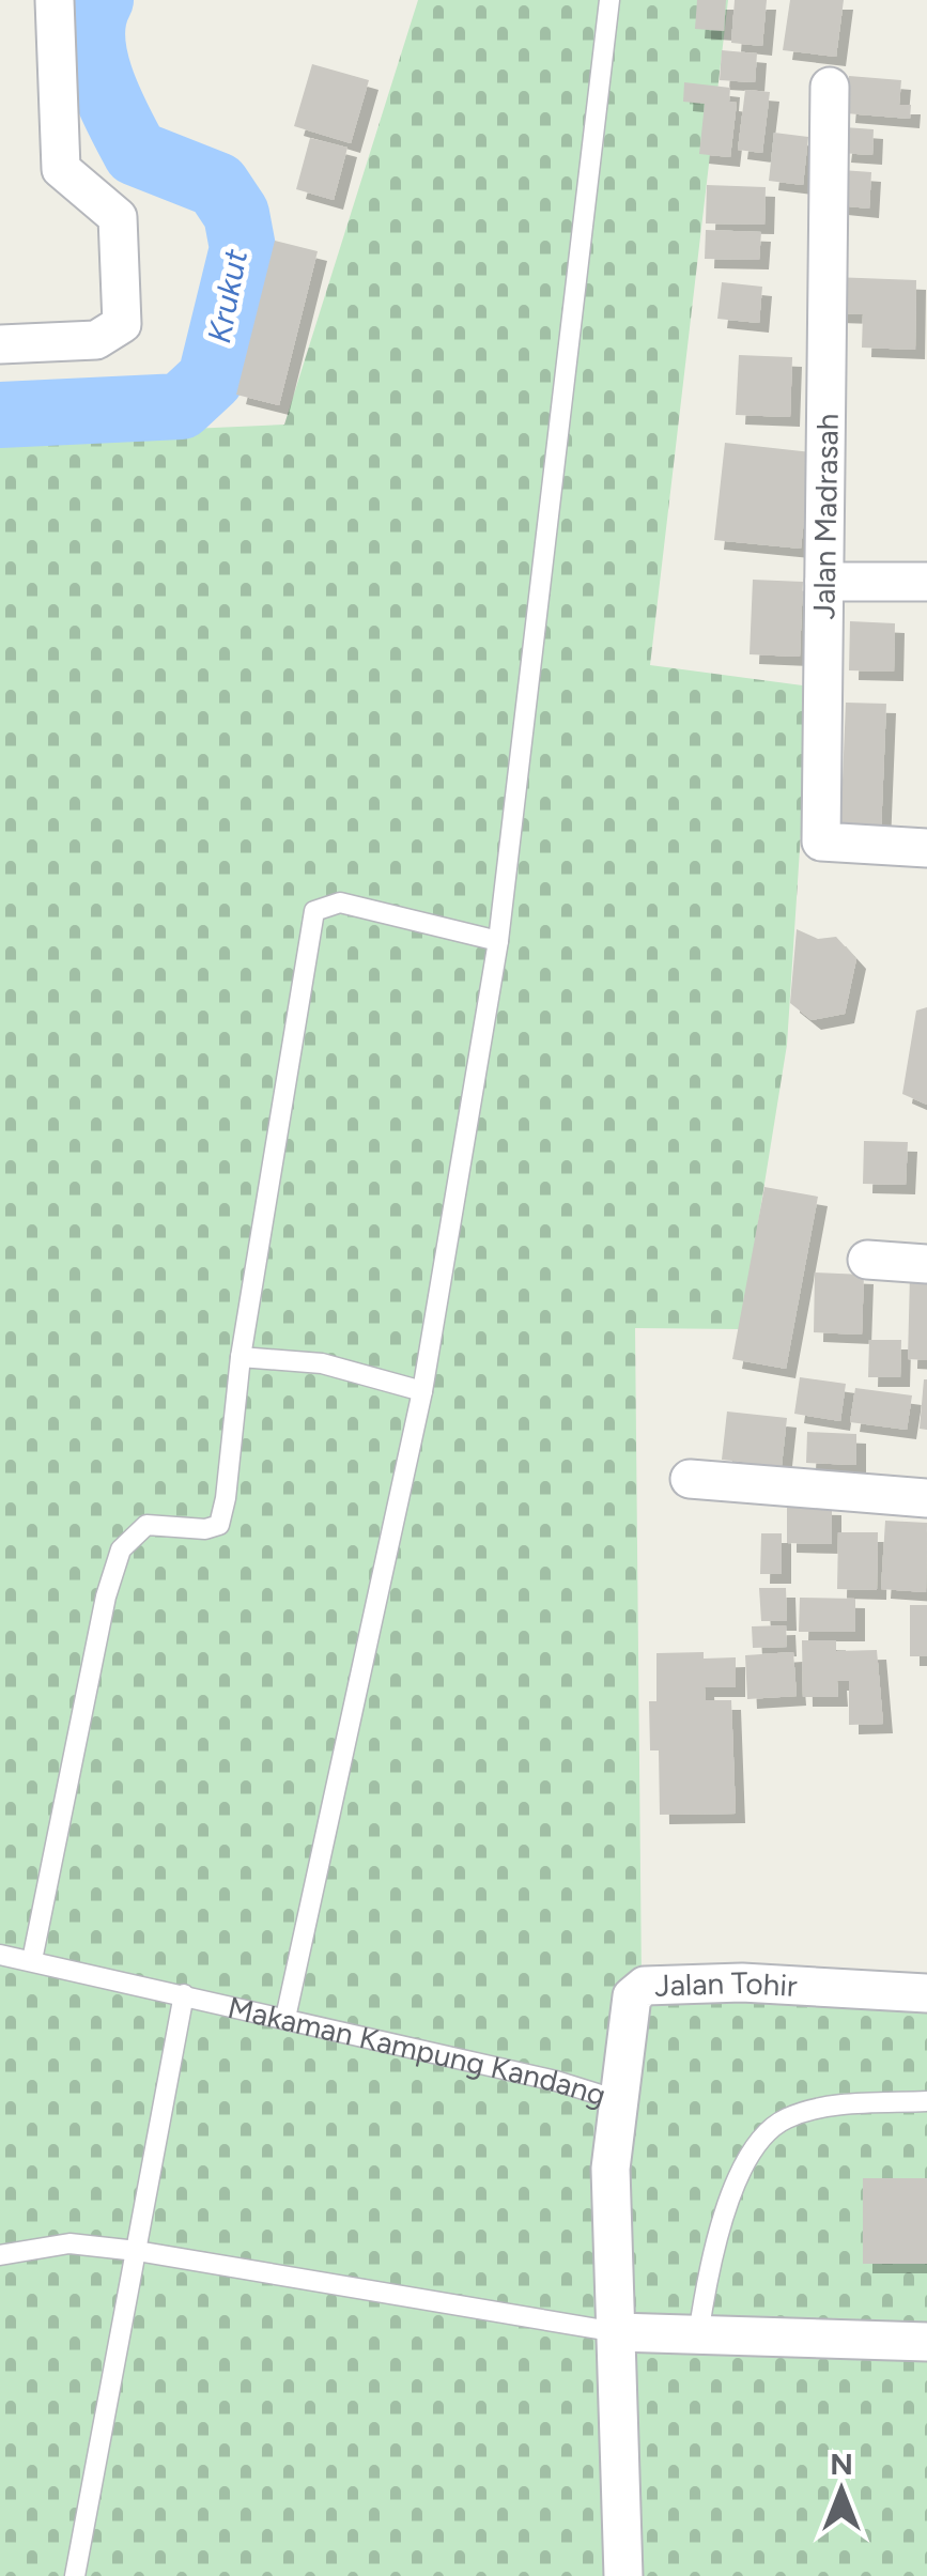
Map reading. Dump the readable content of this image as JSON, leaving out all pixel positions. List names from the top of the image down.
{
  "streets": {
    "street": ["Jalan Madrasah", "Jalan Tohir", "Makaman Kampung Kandang"]
  },
  "crossings": [
    ["Jalan Tohir", "Makaman Kampung Kandang"]
  ],
  "water": ["Krukut"],
  "north": "top"
}
